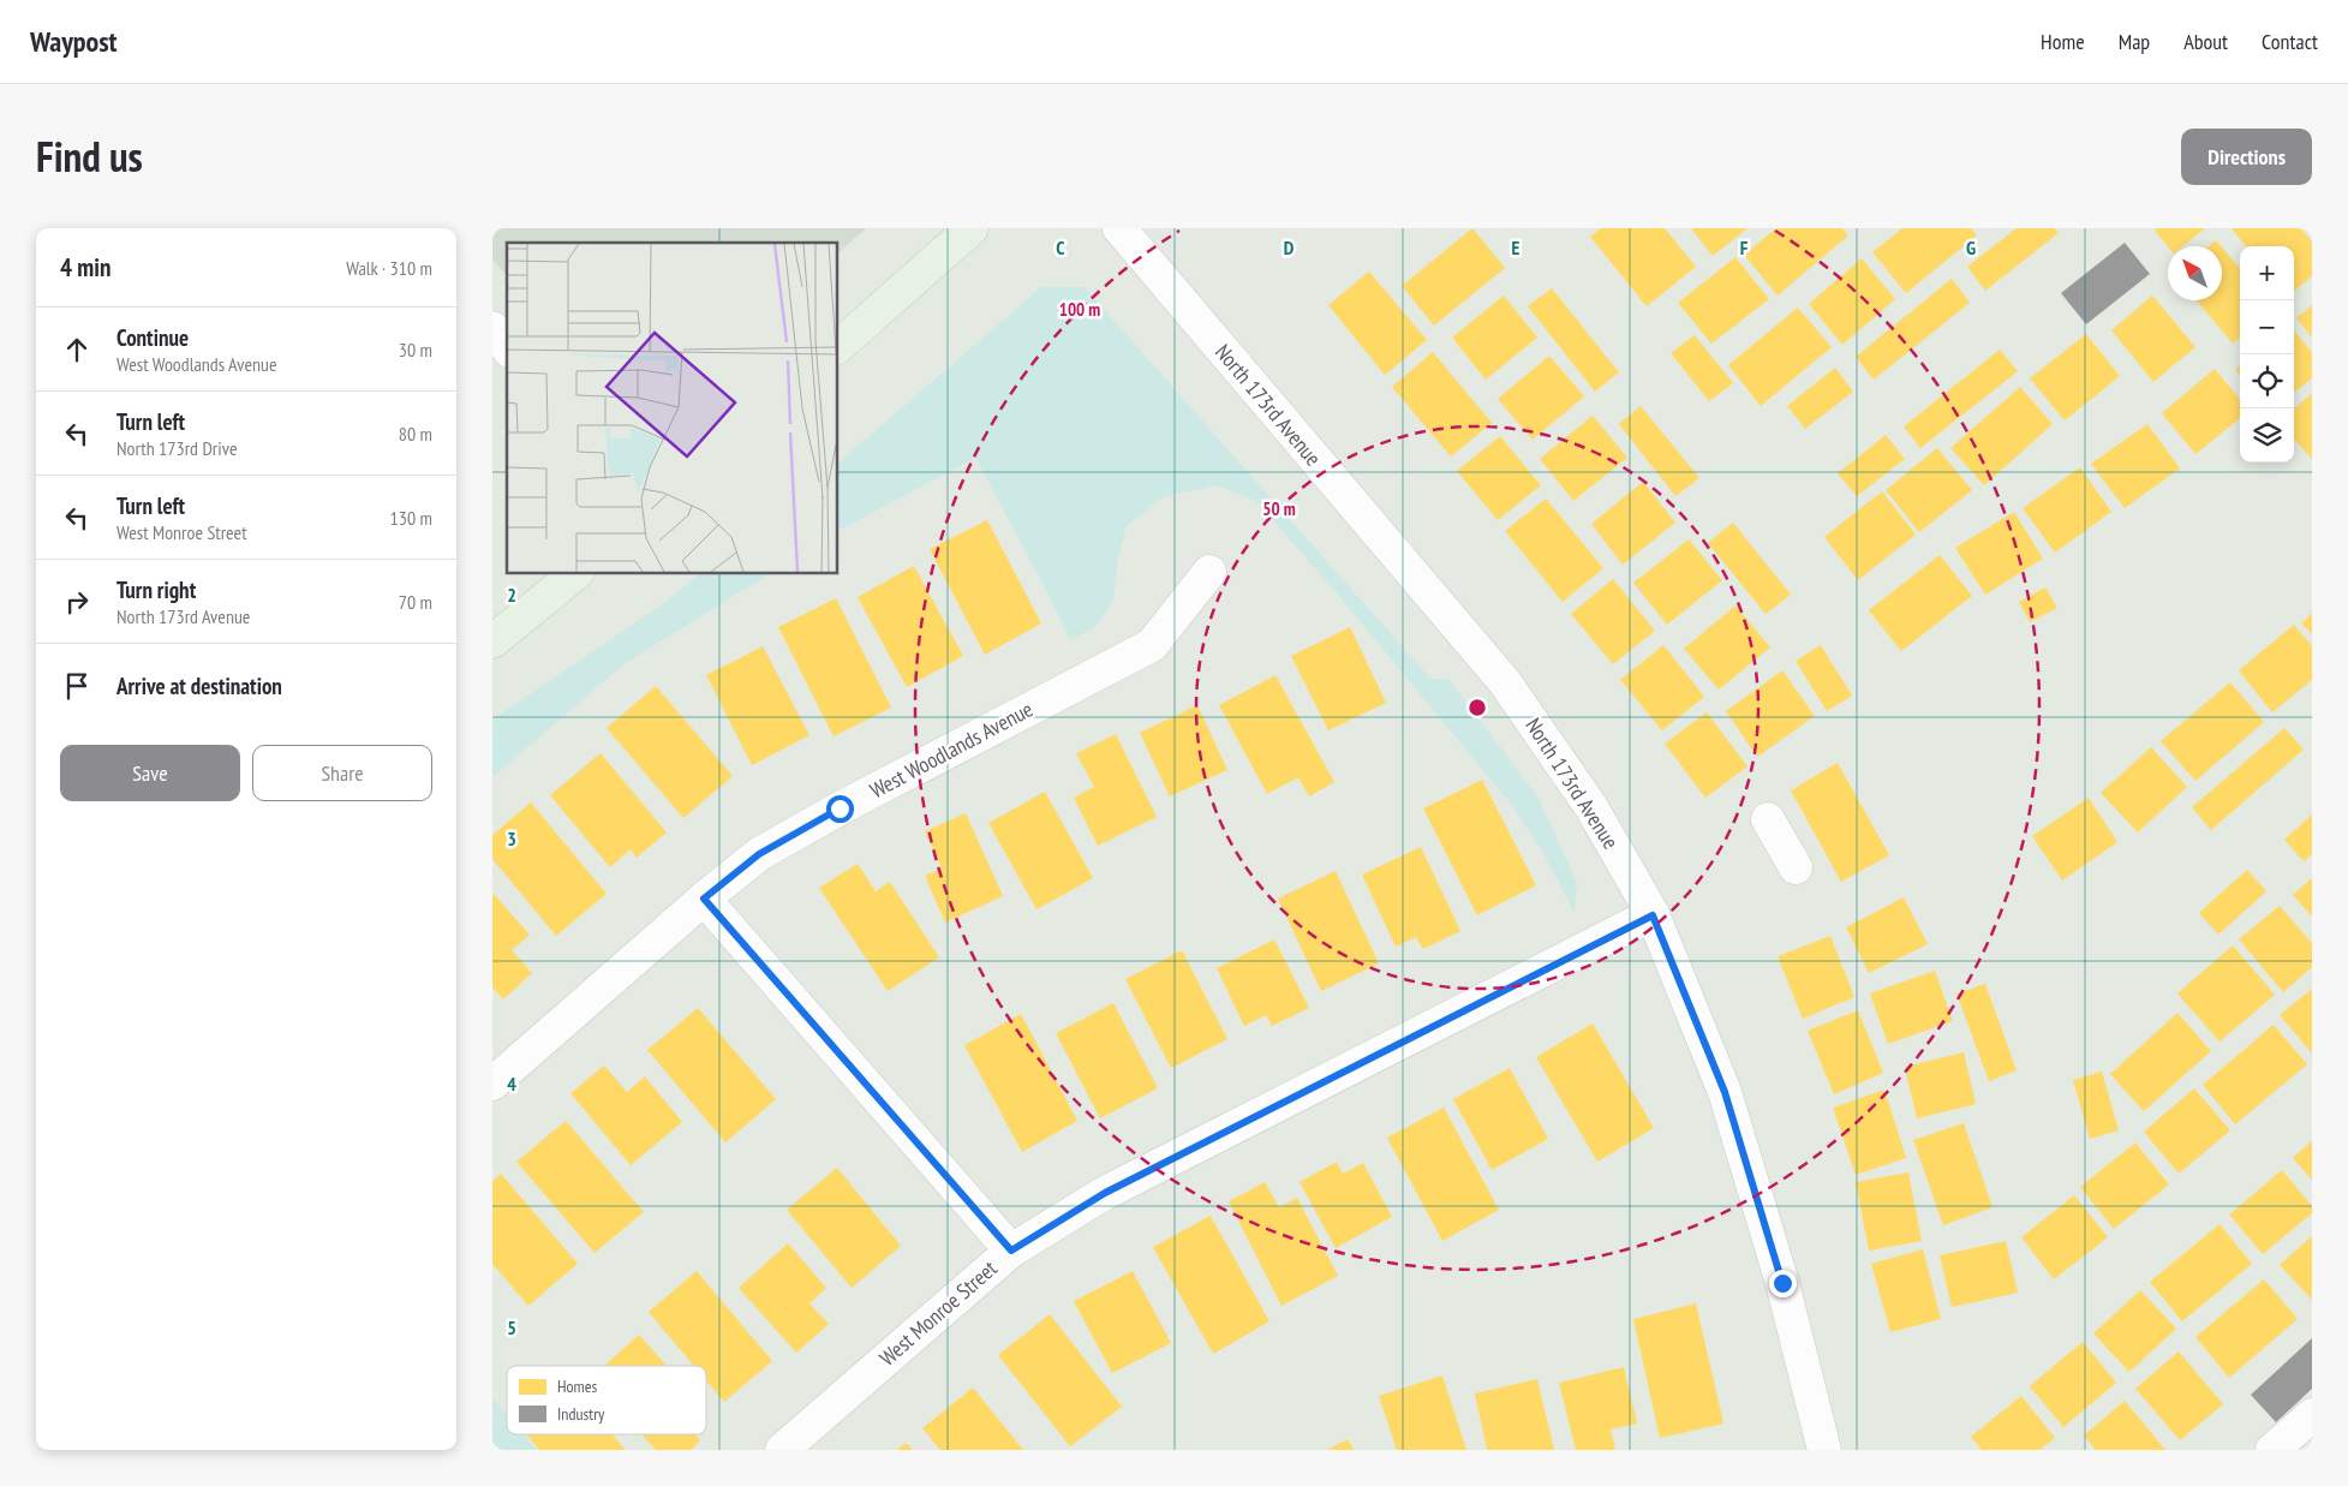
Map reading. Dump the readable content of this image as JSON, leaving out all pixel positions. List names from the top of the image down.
{
  "streets": {
    "street": ["North 173rd Avenue", "West Woodlands Avenue", "West Monroe Street"]
  },
  "crossings": [
    ["North 173rd Avenue", "West Monroe Street"]
  ],
  "legend": ["Homes", "Industry"],
  "north": "top left",
  "page": {
    "header": "Waypost",
    "nav": [
      "Home",
      "Map",
      "About",
      "Contact"
    ],
    "title": "Find us",
    "buttons": [
      "Directions",
      ["Save", "Share"]
    ],
    "heading": ["4 min", "Walk · 310 m"],
    "map_buttons": ["+", "−"],
    "list": [
      ["Continue", "West Woodlands Avenue", "30 m"],
      ["Turn left", "North 173rd Drive", "80 m"],
      ["Turn left", "West Monroe Street", "130 m"],
      ["Turn right", "North 173rd Avenue", "70 m"],
      "Arrive at destination"
    ]
  },
  "grid": {
    "columns": [
      "C",
      "D",
      "E",
      "F",
      "G"
    ],
    "rows": [
      "2",
      "3",
      "4",
      "5"
    ]
  },
  "rings": ["100 m", "50 m"]
}
